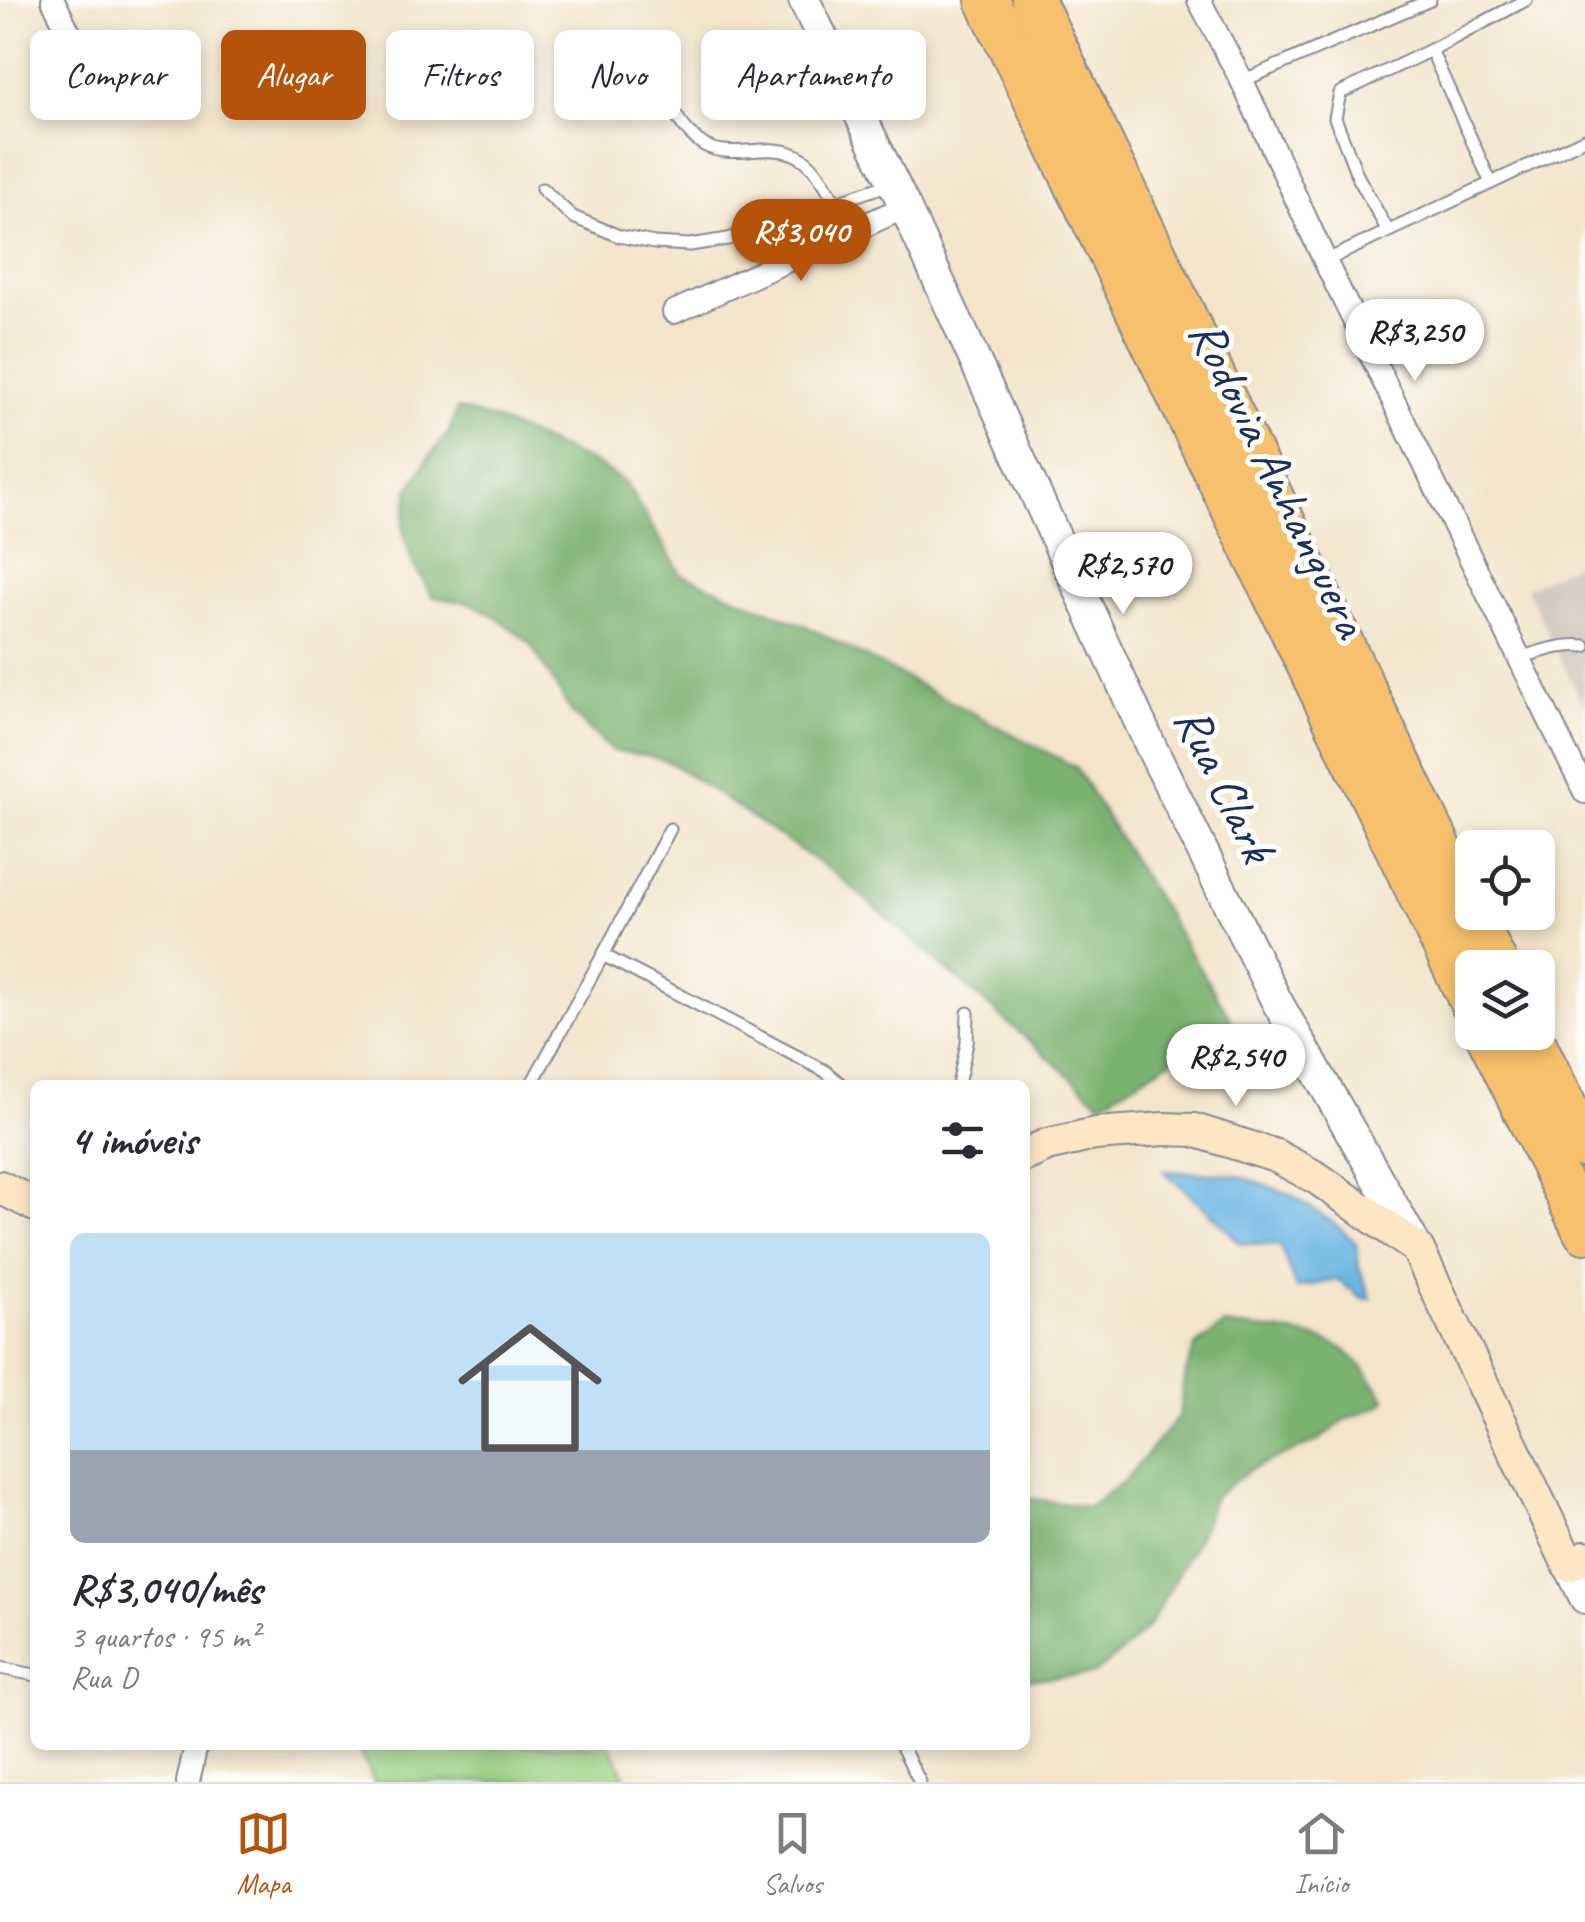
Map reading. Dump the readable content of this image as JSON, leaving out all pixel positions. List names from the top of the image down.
{
  "streets": {
    "highway": ["Rodovia Anhanguera"],
    "main road": ["Rua Clark"]
  },
  "page": {
    "chip": [
      "Comprar",
      "Alugar",
      "Filtros",
      "Novo",
      "Apartamento"
    ],
    "price": [
      "R$3,040",
      "R$3,250",
      "R$2,570",
      "R$2,540"
    ],
    "heading": "4 imóveis",
    "list": [
      {
        "name": "R$3,040/mês",
        "note": "3 quartos · 95 m² · Rua D"
      }
    ],
    "tabs": ["Mapa", "Salvos", "Início"]
  }
}
